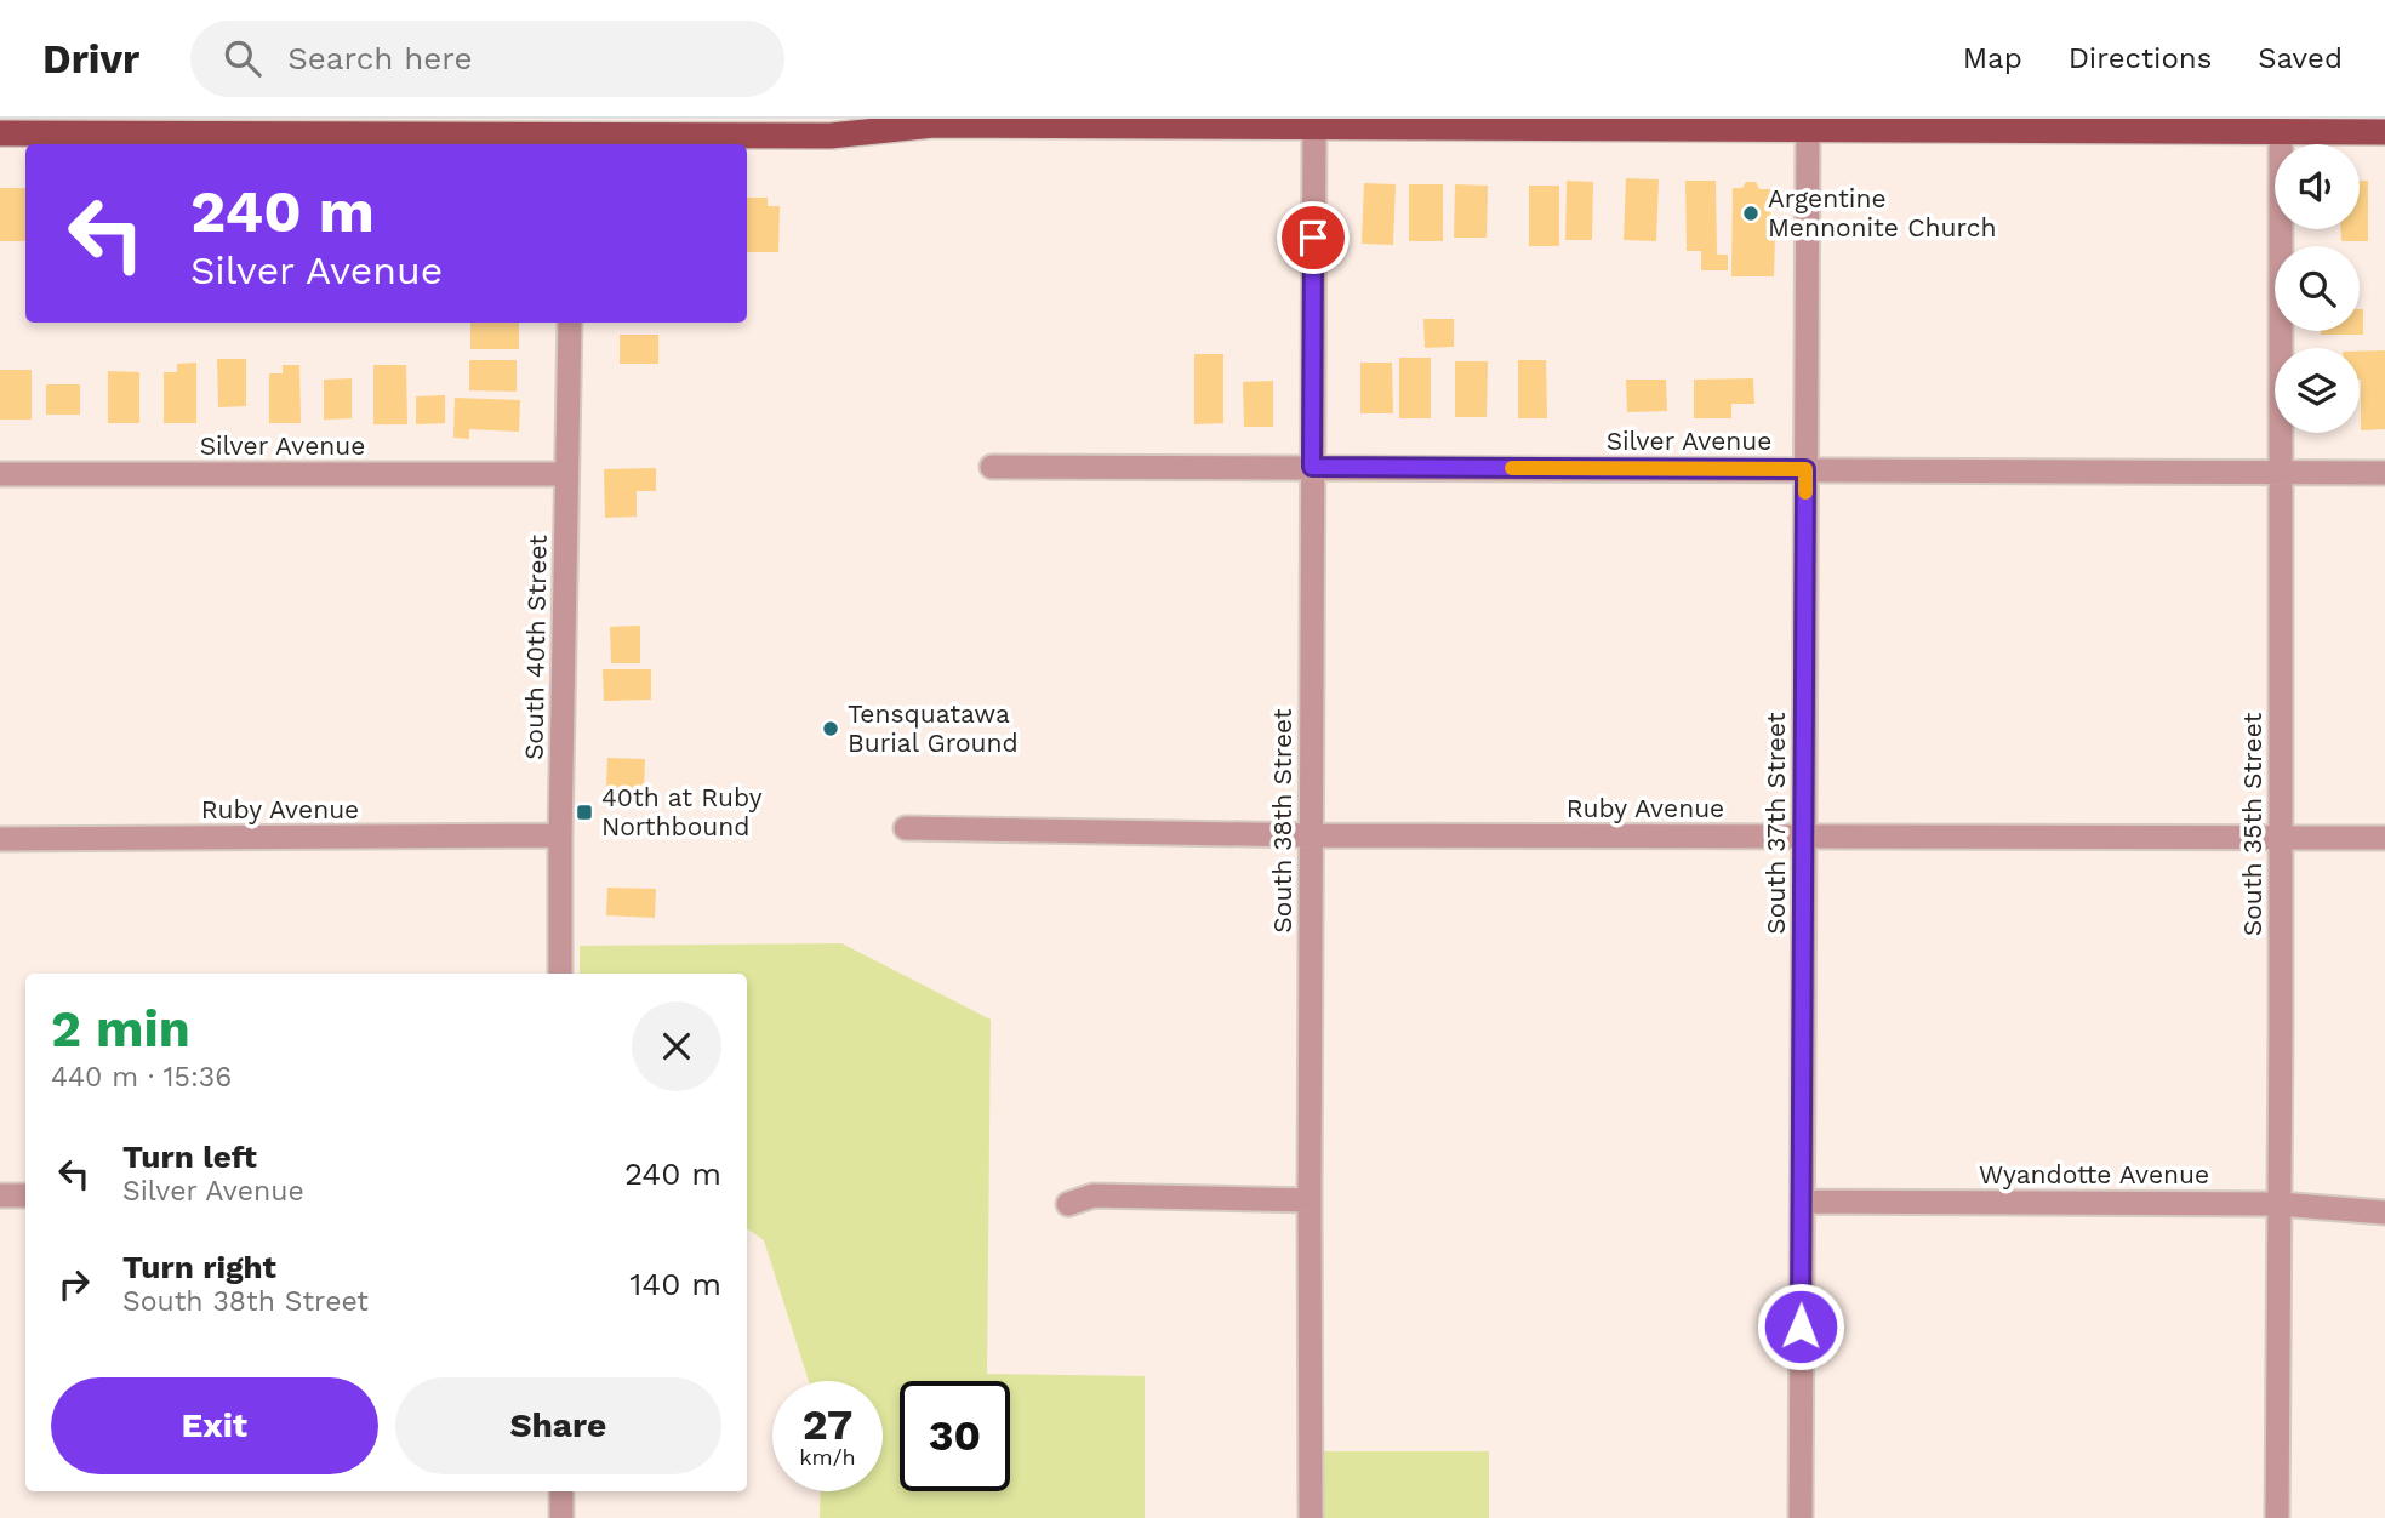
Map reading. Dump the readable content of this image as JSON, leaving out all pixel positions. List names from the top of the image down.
{
  "streets": {
    "street": [
      "Silver Avenue",
      "South 40th Street",
      "Ruby Avenue",
      "South 38th Street",
      "South 37th Street",
      "South 35th Street",
      "Wyandotte Avenue"
    ]
  },
  "crossings": [
    ["Silver Avenue", "South 40th Street"],
    ["Silver Avenue", "South 38th Street"],
    ["Silver Avenue", "South 37th Street"],
    ["Silver Avenue", "South 35th Street"],
    ["South 40th Street", "Ruby Avenue"],
    ["Ruby Avenue", "South 38th Street"],
    ["Ruby Avenue", "South 37th Street"],
    ["Ruby Avenue", "South 35th Street"],
    ["South 37th Street", "Wyandotte Avenue"],
    ["South 35th Street", "Wyandotte Avenue"]
  ],
  "places": {
    "other": ["Argentine Mennonite Church", "Tensquatawa Burial Ground"],
    "transit": ["40th at Ruby Northbound"]
  },
  "page": {
    "header": "Drivr",
    "search": "Search here",
    "nav": ["Map", "Directions", "Saved"],
    "turn": ["240 m", "Silver Avenue"],
    "heading": ["2 min", "440 m · 15:36"],
    "list": [
      {
        "name": "Turn left",
        "note": "Silver Avenue",
        "value": "240 m"
      },
      {
        "name": "Turn right",
        "note": "South 38th Street",
        "value": "140 m"
      }
    ],
    "buttons": ["Exit", "Share"],
    "speed": "27 km/h",
    "limit": "30"
  }
}
